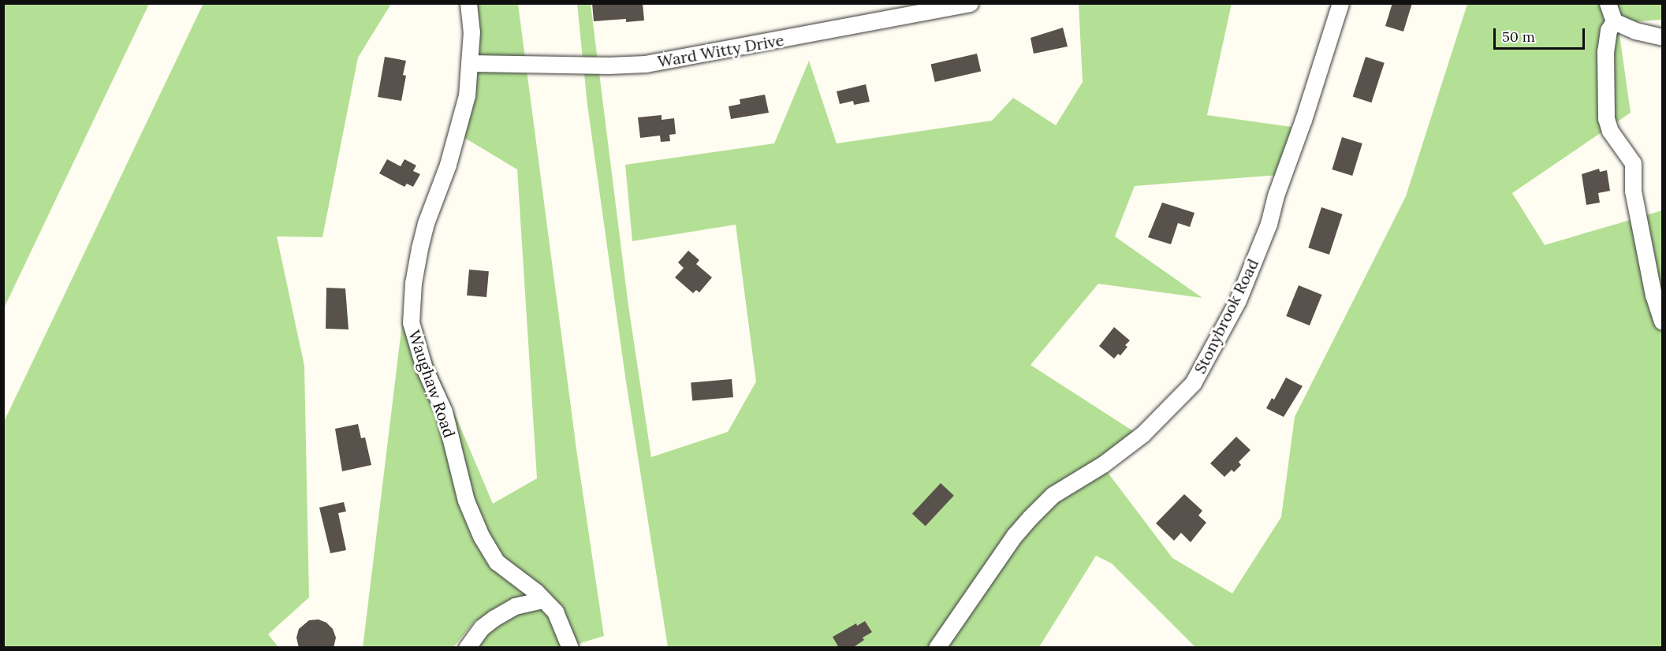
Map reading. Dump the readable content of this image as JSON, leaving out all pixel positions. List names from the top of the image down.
{
  "streets": {
    "street": ["Ward Witty Drive", "Stonybrook Road", "Waughaw Road"]
  },
  "crossings": [
    ["Ward Witty Drive", "Waughaw Road"]
  ],
  "scale_bar": "50 m"
}
